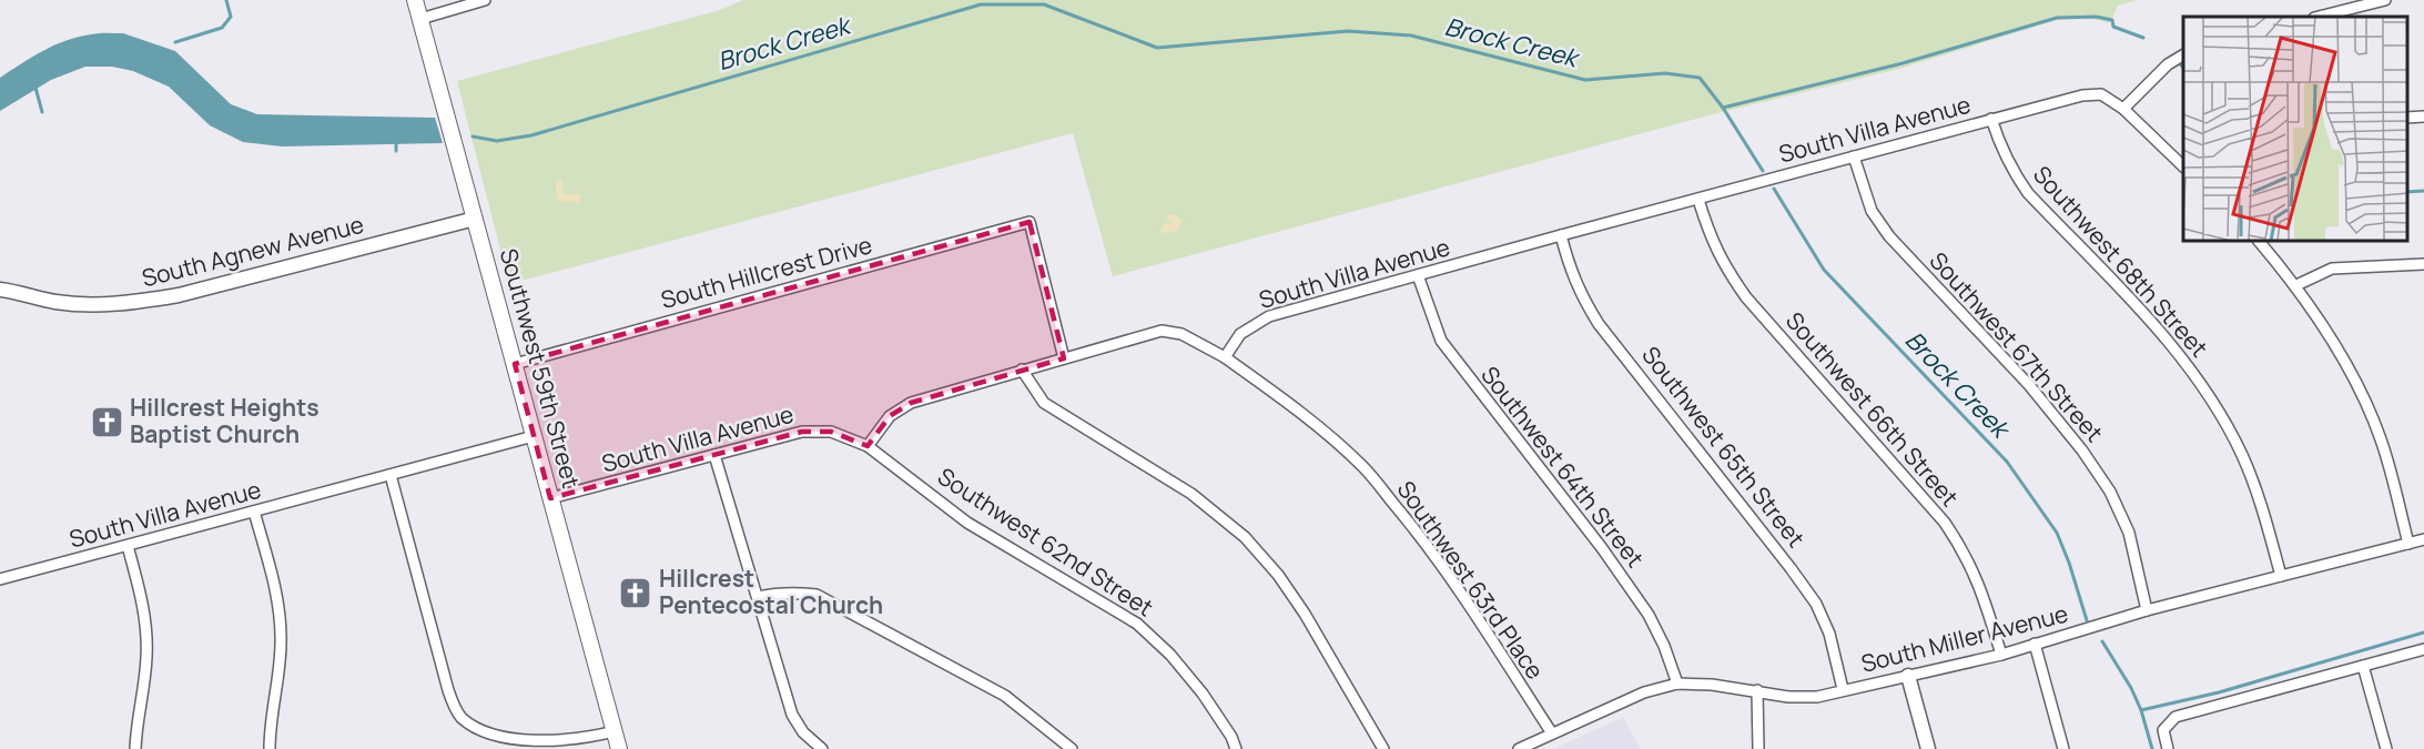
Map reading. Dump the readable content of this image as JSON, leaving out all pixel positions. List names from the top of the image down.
{
  "streets": {
    "main road": ["Southwest 59th Street"],
    "street": [
      "South Villa Avenue",
      "South Agnew Avenue",
      "Southwest 68th Street",
      "South Hillcrest Drive",
      "Southwest 67th Street",
      "Southwest 66th Street",
      "Southwest 65th Street",
      "Southwest 64th Street",
      "Southwest 62nd Street",
      "Southwest 63rd Place",
      "South Miller Avenue"
    ]
  },
  "crossings": [
    ["South Villa Avenue", "Southwest 68th Street"],
    ["South Villa Avenue", "Southwest 67th Street"],
    ["South Villa Avenue", "Southwest 59th Street"],
    ["South Villa Avenue", "Southwest 66th Street"],
    ["South Villa Avenue", "Southwest 65th Street"],
    ["South Villa Avenue", "Southwest 64th Street"],
    ["South Villa Avenue", "Southwest 62nd Street"],
    ["South Villa Avenue", "Southwest 63rd Place"],
    ["South Agnew Avenue", "Southwest 59th Street"],
    ["Southwest 68th Street", "South Miller Avenue"],
    ["South Hillcrest Drive", "Southwest 59th Street"],
    ["Southwest 67th Street", "South Miller Avenue"],
    ["Southwest 66th Street", "South Miller Avenue"],
    ["Southwest 65th Street", "South Miller Avenue"],
    ["Southwest 64th Street", "South Miller Avenue"],
    ["Southwest 63rd Place", "South Miller Avenue"]
  ],
  "water": ["Brock Creek"],
  "places": {
    "church": ["Hillcrest Heights Baptist Church", "Hillcrest Pentecostal Church"]
  }
}
